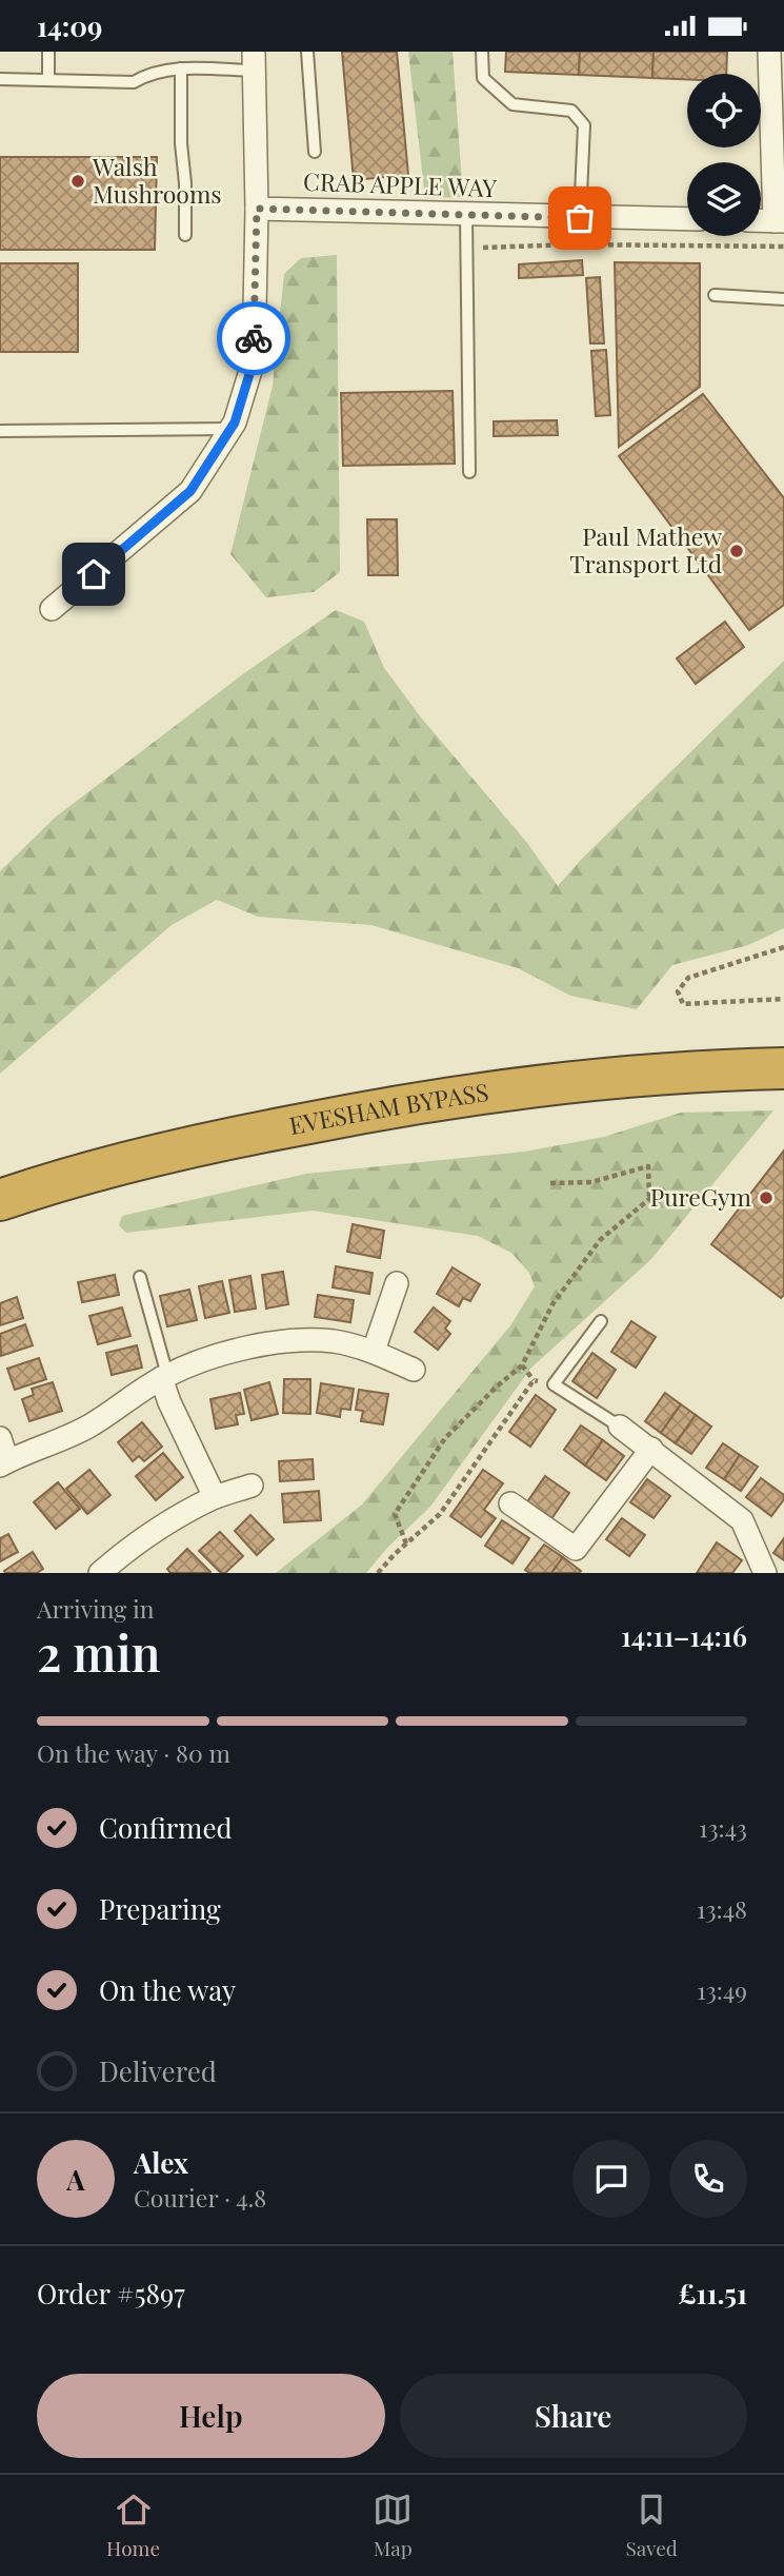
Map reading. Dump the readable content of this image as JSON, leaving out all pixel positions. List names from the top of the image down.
{
  "streets": {
    "highway": ["EVESHAM BYPASS"],
    "street": ["CRAB APPLE WAY"]
  },
  "places": ["Walsh Mushrooms", "Paul Mathew Transport Ltd", "PureGym"],
  "page": {
    "status": "14:09",
    "heading": ["2 min", "Arriving in", "14:11–14:16"],
    "panel": [
      "Alex",
      "Courier · 4.8",
      "Order #5897",
      "£11.51"
    ],
    "bar": "On the way · 80 m",
    "list": [
      ["Confirmed", "13:43"],
      ["Preparing", "13:48"],
      ["On the way", "13:49"],
      "Delivered"
    ],
    "round": "A",
    "buttons": ["Help", "Share"],
    "tabs": ["Home", "Map", "Saved"]
  }
}
